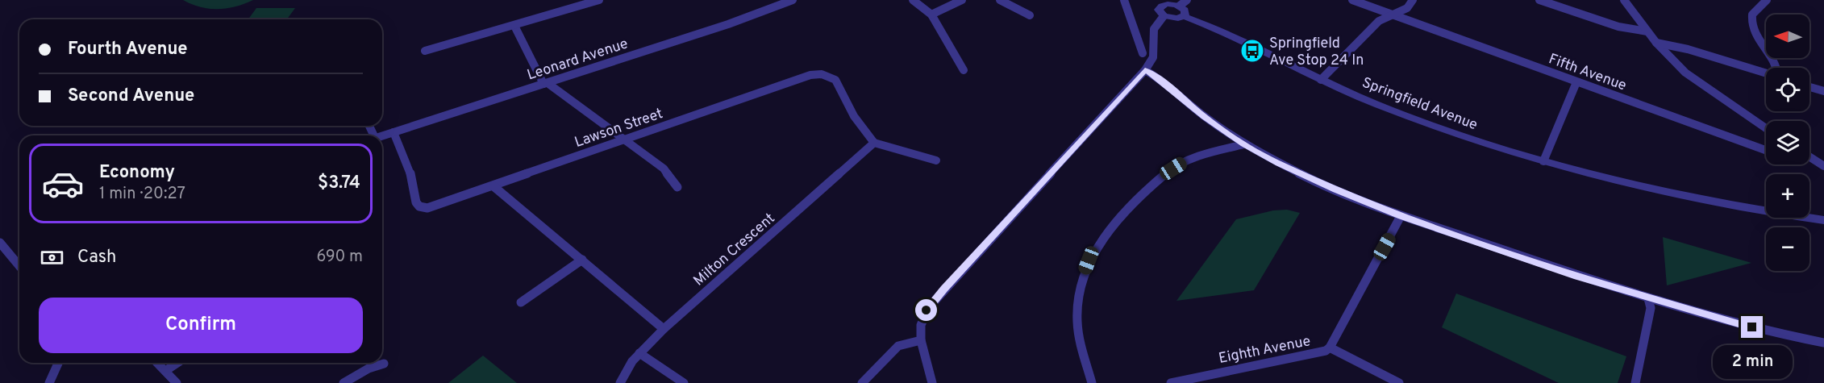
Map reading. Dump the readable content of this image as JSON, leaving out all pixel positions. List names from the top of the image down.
{
  "streets": {
    "street": [
      "Leonard Avenue",
      "Fifth Avenue",
      "Springfield Avenue",
      "Lawson Street",
      "Milton Crescent",
      "Eighth Avenue"
    ]
  },
  "crossings": [
    ["Leonard Avenue", "Lawson Street"],
    ["Lawson Street", "Milton Crescent"]
  ],
  "places": {
    "bus stop": ["Springfield Ave Stop 24 In"]
  },
  "north": "left",
  "page": {
    "map_buttons": ["+", "−"],
    "banner": ["Fourth Avenue", "Second Avenue"],
    "list": [
      {
        "name": "Economy",
        "note": "1 min · 20:27",
        "value": "$3.74"
      }
    ],
    "pay": ["Cash", "690 m"],
    "buttons": "Confirm",
    "bubble": "2 min"
  }
}
